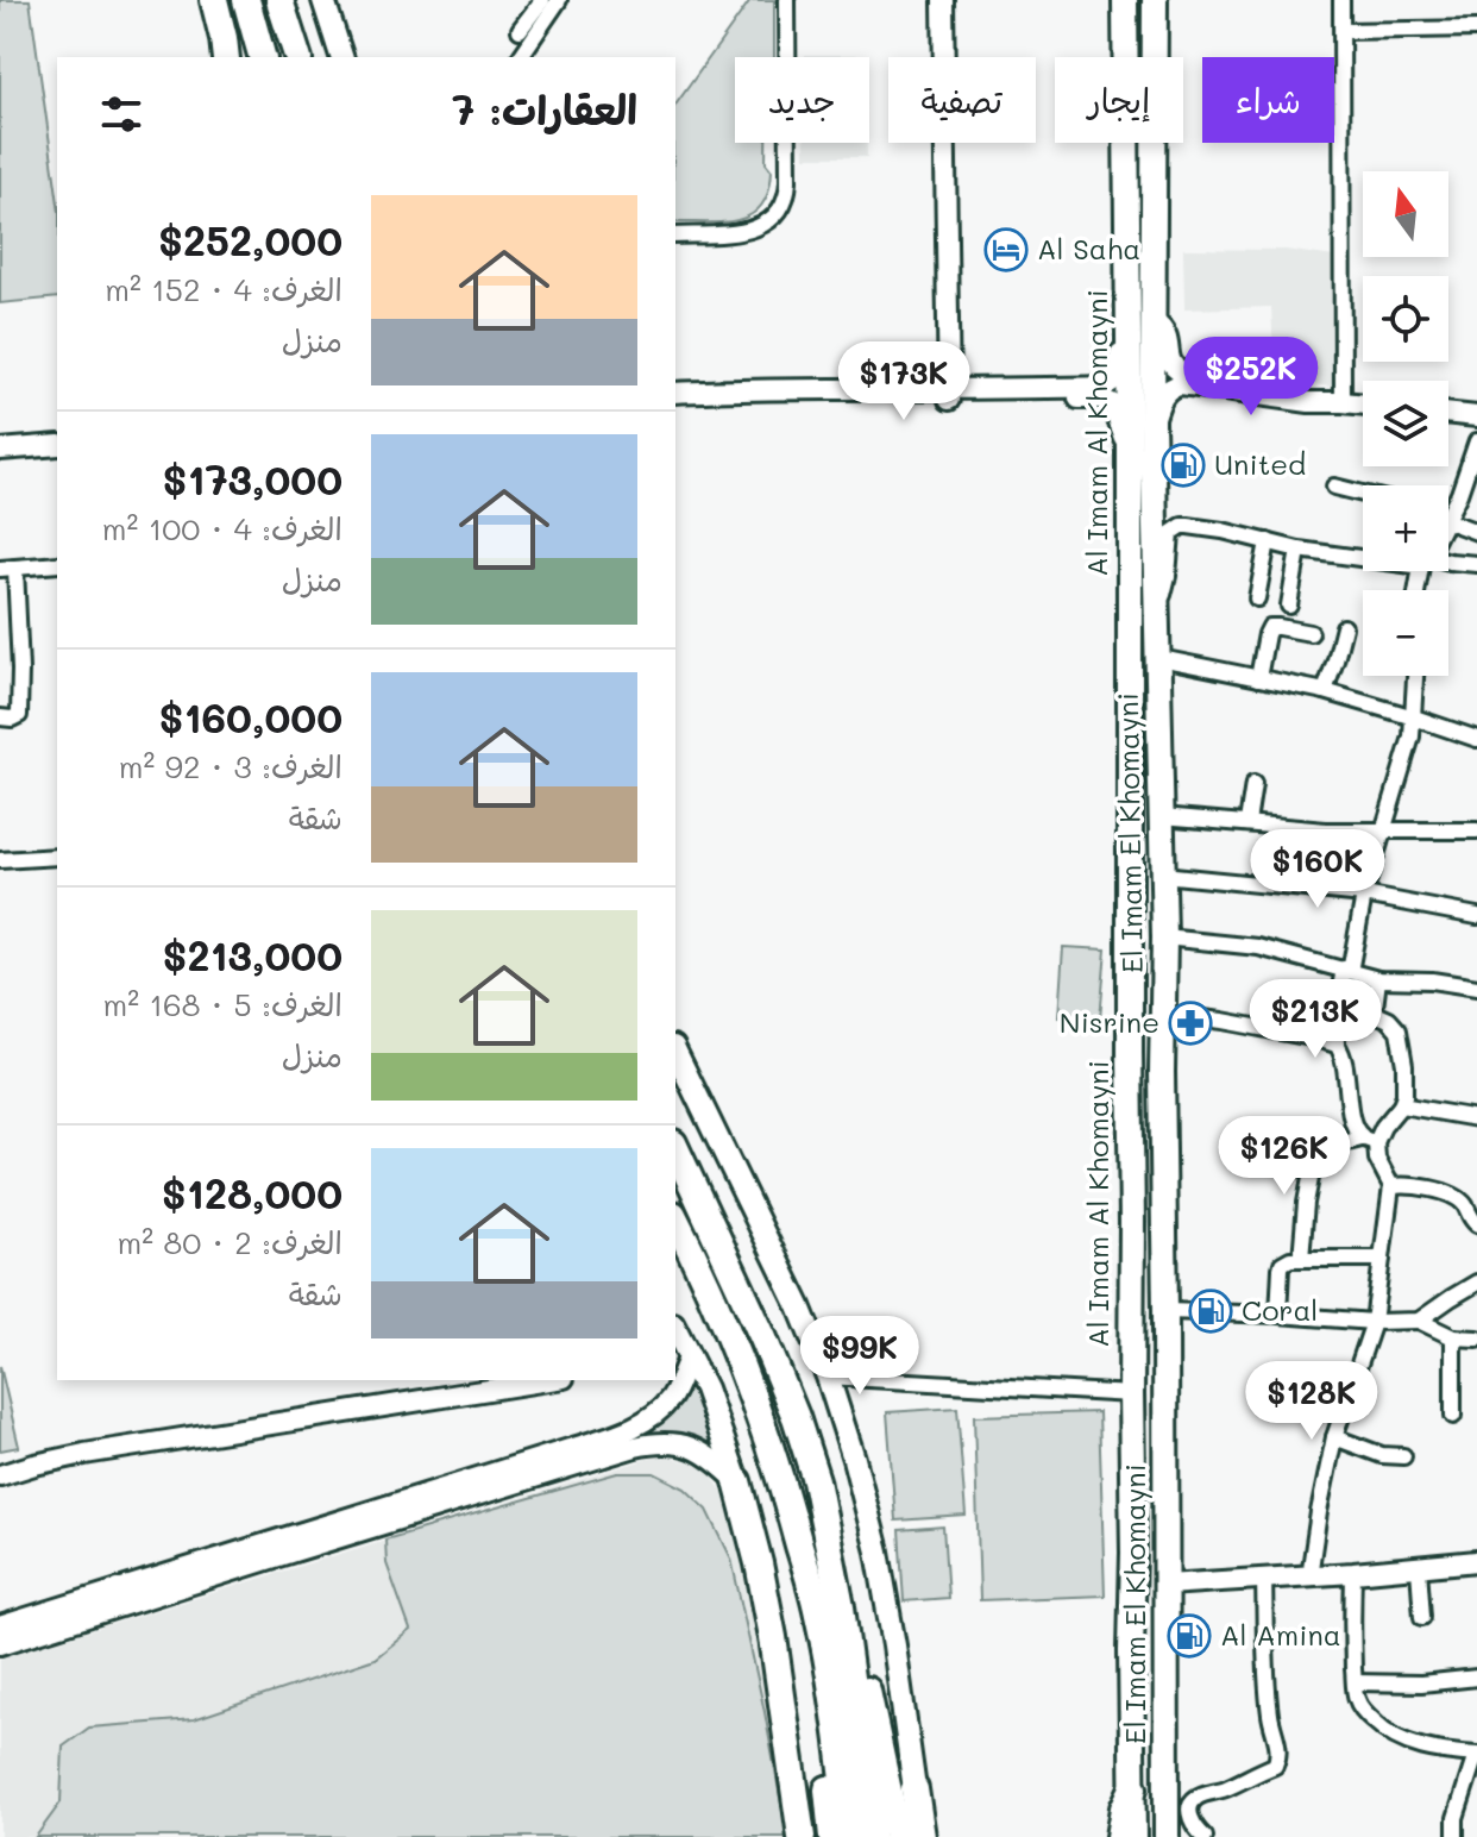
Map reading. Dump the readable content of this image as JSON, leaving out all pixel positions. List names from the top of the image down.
{
  "streets": {
    "highway": ["Al Imam Al Khomayni", "El Imam El Khomayni"]
  },
  "crossings": [
    ["Al Imam Al Khomayni", "El Imam El Khomayni"]
  ],
  "places": {
    "hotel": ["Al Saha"],
    "fuel station": ["United", "Coral", "Al Amina"],
    "pharmacy": ["Nisrine"]
  },
  "north": "top",
  "page": {
    "chip": [
      "شراء",
      "إيجار",
      "تصفية",
      "جديد"
    ],
    "heading": "العقارات: 7",
    "map_buttons": ["+", "−"],
    "list": [
      {
        "name": "$252,000",
        "note": "الغرف: 4 · 152 m² · منزل"
      },
      {
        "name": "$173,000",
        "note": "الغرف: 4 · 100 m² · منزل"
      },
      {
        "name": "$160,000",
        "note": "الغرف: 3 · 92 m² · شقة"
      },
      {
        "name": "$213,000",
        "note": "الغرف: 5 · 168 m² · منزل"
      },
      {
        "name": "$128,000",
        "note": "الغرف: 2 · 80 m² · شقة"
      }
    ],
    "price": [
      "$252K",
      "$173K",
      "$160K",
      "$213K",
      "$126K",
      "$99K",
      "$128K"
    ]
  }
}
